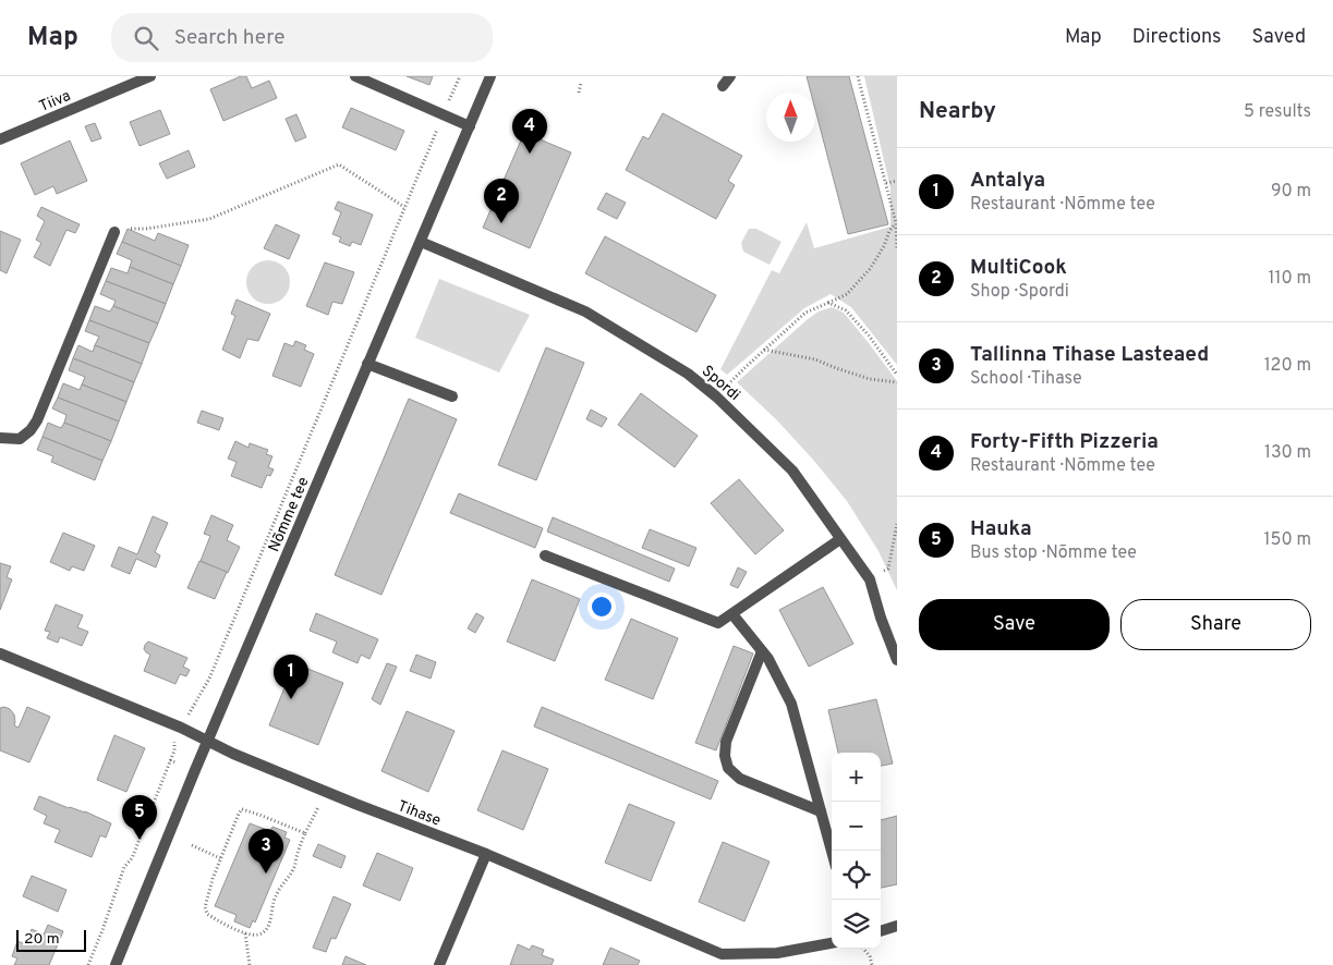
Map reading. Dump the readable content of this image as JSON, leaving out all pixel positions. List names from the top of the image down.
{
  "streets": {
    "street": [
      "Tiiva",
      "Spordi",
      "Nõmme tee",
      "Tihase"
    ]
  },
  "crossings": [
    ["Spordi", "Nõmme tee"],
    ["Nõmme tee", "Tihase"]
  ],
  "scale_bar": "20 m",
  "north": "top",
  "page": {
    "header": "Map",
    "search": "Search here",
    "nav": ["Map", "Directions", "Saved"],
    "heading": ["Nearby", "5 results"],
    "pins": [
      "4",
      "2",
      "1",
      "5",
      "3"
    ],
    "list": [
      {
        "mark": "1",
        "name": "Antalya",
        "note": "Restaurant · Nõmme tee",
        "value": "90 m"
      },
      {
        "mark": "2",
        "name": "MultiCook",
        "note": "Shop · Spordi",
        "value": "110 m"
      },
      {
        "mark": "3",
        "name": "Tallinna Tihase Lasteaed",
        "note": "School · Tihase",
        "value": "120 m"
      },
      {
        "mark": "4",
        "name": "Forty-Fifth Pizzeria",
        "note": "Restaurant · Nõmme tee",
        "value": "130 m"
      },
      {
        "mark": "5",
        "name": "Hauka",
        "note": "Bus stop · Nõmme tee",
        "value": "150 m"
      }
    ],
    "buttons": ["Save", "Share"],
    "map_buttons": ["+", "−"],
    "scale": "20 m"
  }
}
